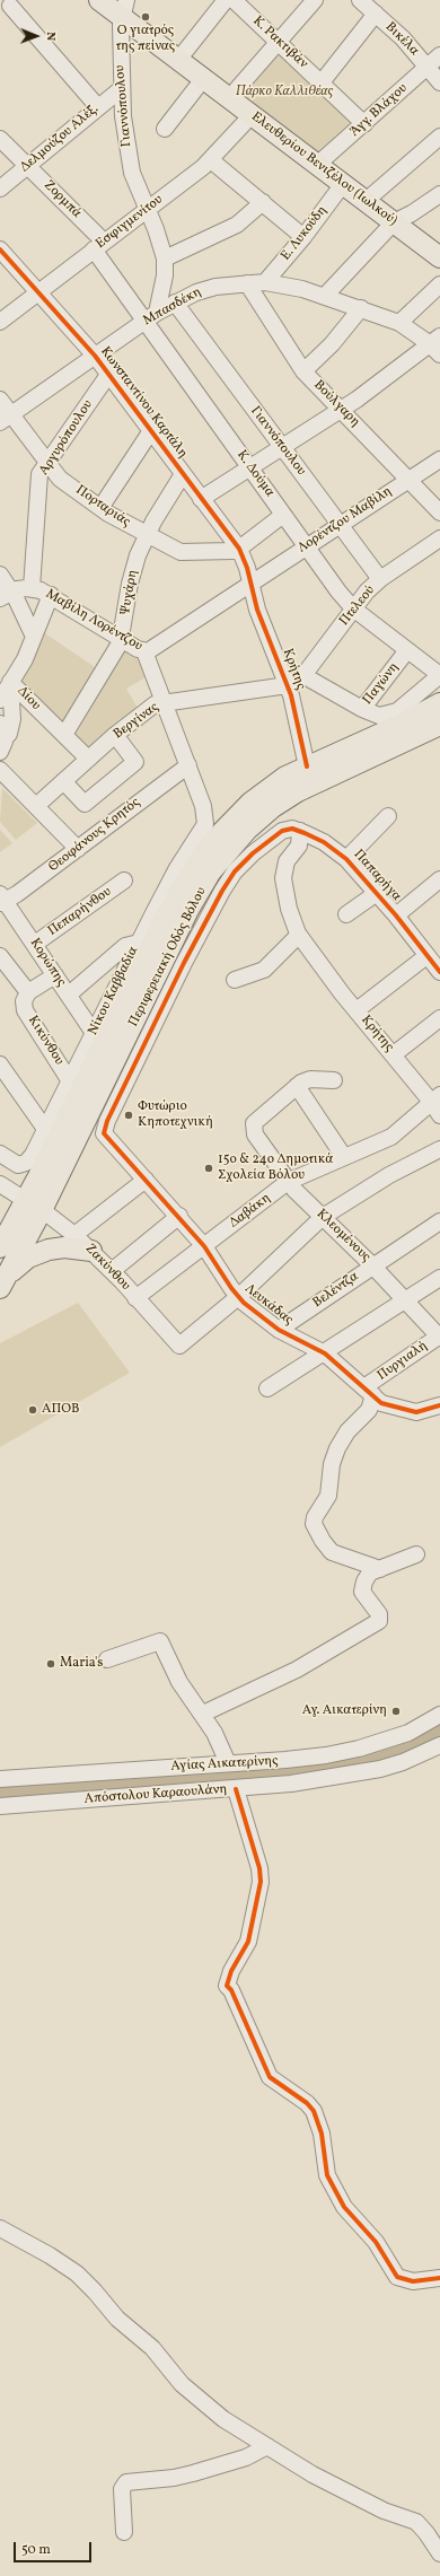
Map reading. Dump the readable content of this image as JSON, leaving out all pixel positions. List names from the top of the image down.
{
  "streets": {
    "main road": ["Ελευθερίου Βενιζέλου (Ιωλκού)", "Περιφερειακή Οδός Βόλου"],
    "street": [
      "Βικέλα",
      "Κ. Ρακτιβάν",
      "Γιαννόπουλου",
      "Άγγ. Βλάχου",
      "Δελμούζου Αλέξ.",
      "Ζορμπά",
      "Εσφιγμενίτου",
      "Ε. Λυκούδη",
      "Μπασδέκη",
      "Κωνσταντίνου Καρτάλη",
      "Βούλγαρη",
      "Αργυρόπουλου",
      "Κ. Δούμα",
      "Πορταριάς",
      "Λορέντζου Μαβίλη",
      "Ψυχάρη",
      "Πτελεού",
      "Μαβίλη Λορέντζου",
      "Κρήτης",
      "Παγώνη",
      "Δίου",
      "Βεργίνας",
      "Θεοφάνους Κρητός",
      "Παπαρήγα",
      "Πεπαρήνθου",
      "Κορώπης",
      "Νίκου Καββαδία",
      "Κικύνθου",
      "Δαβάκη",
      "Κλεομένους",
      "Ζακύνθου",
      "Βελέντζα",
      "Λευκάδας",
      "Πυργιαλή",
      "Αγίας Αικατερίνης",
      "Απόστολου Καραουλάνη"
    ]
  },
  "crossings": [
    ["Βικέλα", "Άγγ. Βλάχου"],
    ["Κ. Ρακτιβάν", "Άγγ. Βλάχου"],
    ["Γιαννόπουλου", "Δελμούζου Αλέξ."],
    ["Γιαννόπουλου", "Ελευθερίου Βενιζέλου (Ιωλκού)"],
    ["Γιαννόπουλου", "Εσφιγμενίτου"],
    ["Γιαννόπουλου", "Μπασδέκη"],
    ["Γιαννόπουλου", "Κ. Δούμα"],
    ["Γιαννόπουλου", "Λορέντζου Μαβίλη"],
    ["Γιαννόπουλου", "Πτελεού"],
    ["Άγγ. Βλάχου", "Ελευθερίου Βενιζέλου (Ιωλκού)"],
    ["Δελμούζου Αλέξ.", "Ζορμπά"],
    ["Ελευθερίου Βενιζέλου (Ιωλκού)", "Εσφιγμενίτου"],
    ["Ελευθερίου Βενιζέλου (Ιωλκού)", "Ε. Λυκούδη"],
    ["Ζορμπά", "Εσφιγμενίτου"],
    ["Ζορμπά", "Κ. Δούμα"],
    ["Εσφιγμενίτου", "Κωνσταντίνου Καρτάλη"],
    ["Εσφιγμενίτου", "Κ. Δούμα"],
    ["Ε. Λυκούδη", "Μπασδέκη"],
    ["Μπασδέκη", "Κωνσταντίνου Καρτάλη"],
    ["Μπασδέκη", "Βούλγαρη"],
    ["Μπασδέκη", "Κ. Δούμα"],
    ["Μπασδέκη", "Πορταριάς"],
    ["Κωνσταντίνου Καρτάλη", "Αργυρόπουλου"],
    ["Κωνσταντίνου Καρτάλη", "Πορταριάς"],
    ["Κωνσταντίνου Καρτάλη", "Λορέντζου Μαβίλη"],
    ["Κωνσταντίνου Καρτάλη", "Ψυχάρη"],
    ["Κωνσταντίνου Καρτάλη", "Μαβίλη Λορέντζου"],
    ["Κωνσταντίνου Καρτάλη", "Κρήτης"],
    ["Βούλγαρη", "Λορέντζου Μαβίλη"],
    ["Αργυρόπουλου", "Πορταριάς"],
    ["Αργυρόπουλου", "Μαβίλη Λορέντζου"],
    ["Κ. Δούμα", "Λορέντζου Μαβίλη"],
    ["Κ. Δούμα", "Πτελεού"],
    ["Κ. Δούμα", "Παγώνη"],
    ["Πορταριάς", "Ψυχάρη"],
    ["Λορέντζου Μαβίλη", "Μαβίλη Λορέντζου"],
    ["Λορέντζου Μαβίλη", "Κρήτης"],
    ["Ψυχάρη", "Μαβίλη Λορέντζου"],
    ["Ψυχάρη", "Δίου"],
    ["Πτελεού", "Κρήτης"],
    ["Πτελεού", "Παγώνη"],
    ["Πτελεού", "Βεργίνας"],
    ["Μαβίλη Λορέντζου", "Κρήτης"],
    ["Κρήτης", "Βεργίνας"],
    ["Κρήτης", "Παπαρήγα"],
    ["Κρήτης", "Περιφερειακή Οδός Βόλου"],
    ["Κρήτης", "Δαβάκη"],
    ["Κρήτης", "Λευκάδας"],
    ["Δίου", "Βεργίνας"],
    ["Θεοφάνους Κρητός", "Κορώπης"],
    ["Θεοφάνους Κρητός", "Νίκου Καββαδία"],
    ["Παπαρήγα", "Λευκάδας"],
    ["Πεπαρήνθου", "Κορώπης"],
    ["Περιφερειακή Οδός Βόλου", "Ζακύνθου"],
    ["Κορώπης", "Νίκου Καββαδία"],
    ["Νίκου Καββαδία", "Κικύνθου"],
    ["Δαβάκη", "Κλεομένους"],
    ["Δαβάκη", "Ζακύνθου"],
    ["Δαβάκη", "Λευκάδας"],
    ["Κλεομένους", "Βελέντζα"],
    ["Κλεομένους", "Πυργιαλή"],
    ["Ζακύνθου", "Λευκάδας"],
    ["Βελέντζα", "Λευκάδας"],
    ["Λευκάδας", "Πυργιαλή"]
  ],
  "parks": ["Πάρκο Καλλιθέας"],
  "places": [
    "Ο γιατρός της πείνας",
    "Φυτώριο Κηποτεχνική",
    "15ο & 24ο Δημοτικά Σχολεία Βόλου",
    "ΑΠΟΒ",
    "Maria's",
    "Αγ. Αικατερίνη"
  ],
  "scale_bar": "50 m",
  "north": "right"
}
